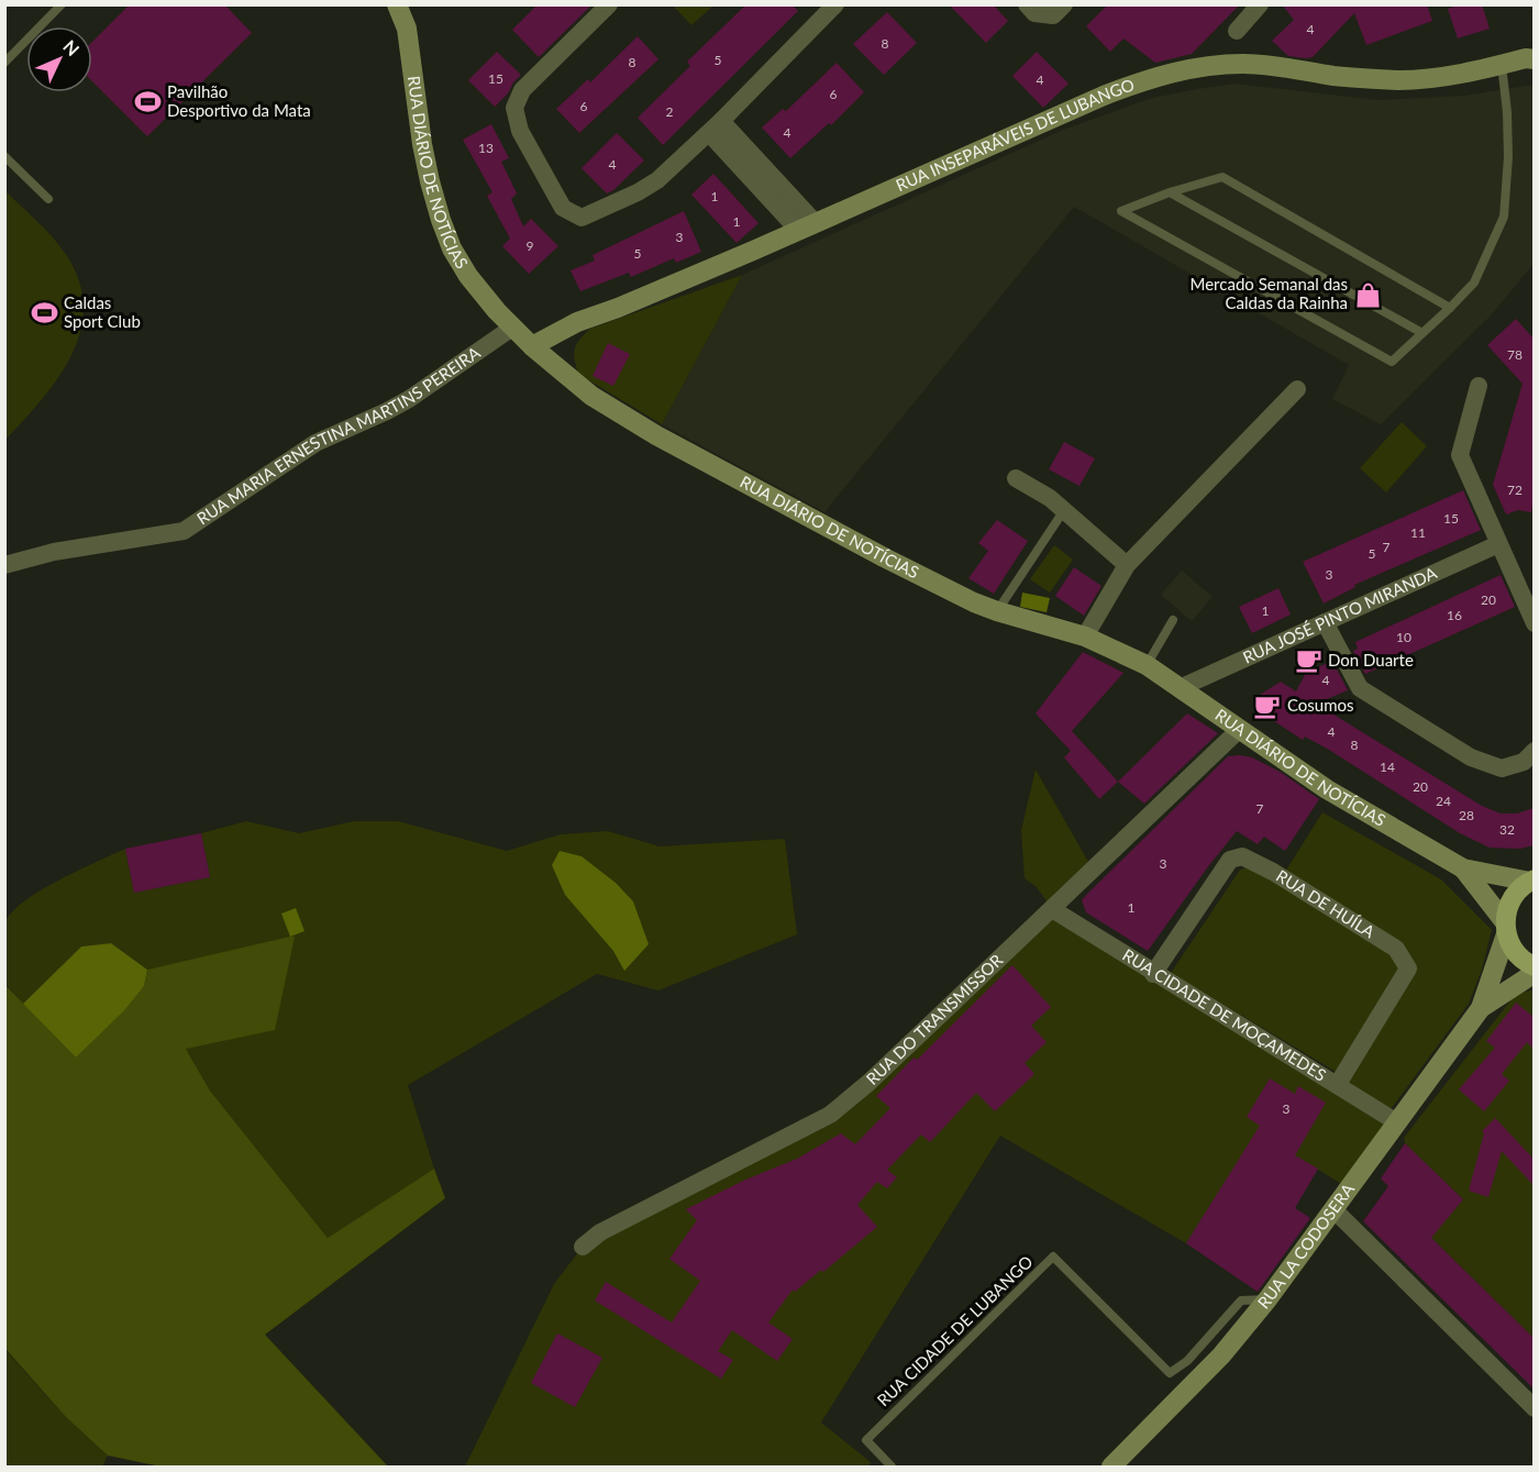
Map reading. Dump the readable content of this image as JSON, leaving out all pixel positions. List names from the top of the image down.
{
  "streets": {
    "main road": ["RUA INSEPARÁVEIS DE LUBANGO", "RUA DIÁRIO DE NOTÍCIAS", "RUA LA CODOSERA"],
    "street": [
      "RUA MARIA ERNESTINA MARTINS PEREIRA",
      "RUA JOSÉ PINTO MIRANDA",
      "RUA DE HUÍLA",
      "RUA CIDADE DE MOÇAMEDES",
      "RUA DO TRANSMISSOR"
    ],
    "lane": ["RUA CIDADE DE LUBANGO"]
  },
  "crossings": [
    ["RUA INSEPARÁVEIS DE LUBANGO", "RUA DIÁRIO DE NOTÍCIAS"],
    ["RUA DIÁRIO DE NOTÍCIAS", "RUA MARIA ERNESTINA MARTINS PEREIRA"],
    ["RUA DIÁRIO DE NOTÍCIAS", "RUA JOSÉ PINTO MIRANDA"],
    ["RUA DIÁRIO DE NOTÍCIAS", "RUA DO TRANSMISSOR"],
    ["RUA DE HUÍLA", "RUA CIDADE DE MOÇAMEDES"],
    ["RUA CIDADE DE MOÇAMEDES", "RUA DO TRANSMISSOR"],
    ["RUA CIDADE DE MOÇAMEDES", "RUA LA CODOSERA"],
    ["RUA LA CODOSERA", "RUA CIDADE DE LUBANGO"]
  ],
  "places": {
    "sports": ["Pavilhão Desportivo da Mata", "Caldas Sport Club"],
    "shop": ["Mercado Semanal das Caldas da Rainha"],
    "cafe": ["Don Duarte", "Cosumos"]
  },
  "house_numbers": [
    "4",
    "8",
    "5",
    "8",
    "15",
    "4",
    "6",
    "6",
    "2",
    "4",
    "13",
    "4",
    "1",
    "1",
    "3",
    "9",
    "5",
    "78",
    "72",
    "15",
    "11",
    "7",
    "5",
    "3",
    "20",
    "1",
    "16",
    "10",
    "4",
    "4",
    "8",
    "14",
    "20",
    "24",
    "7",
    "28",
    "32",
    "3",
    "1",
    "3"
  ],
  "north": "top right"
}
